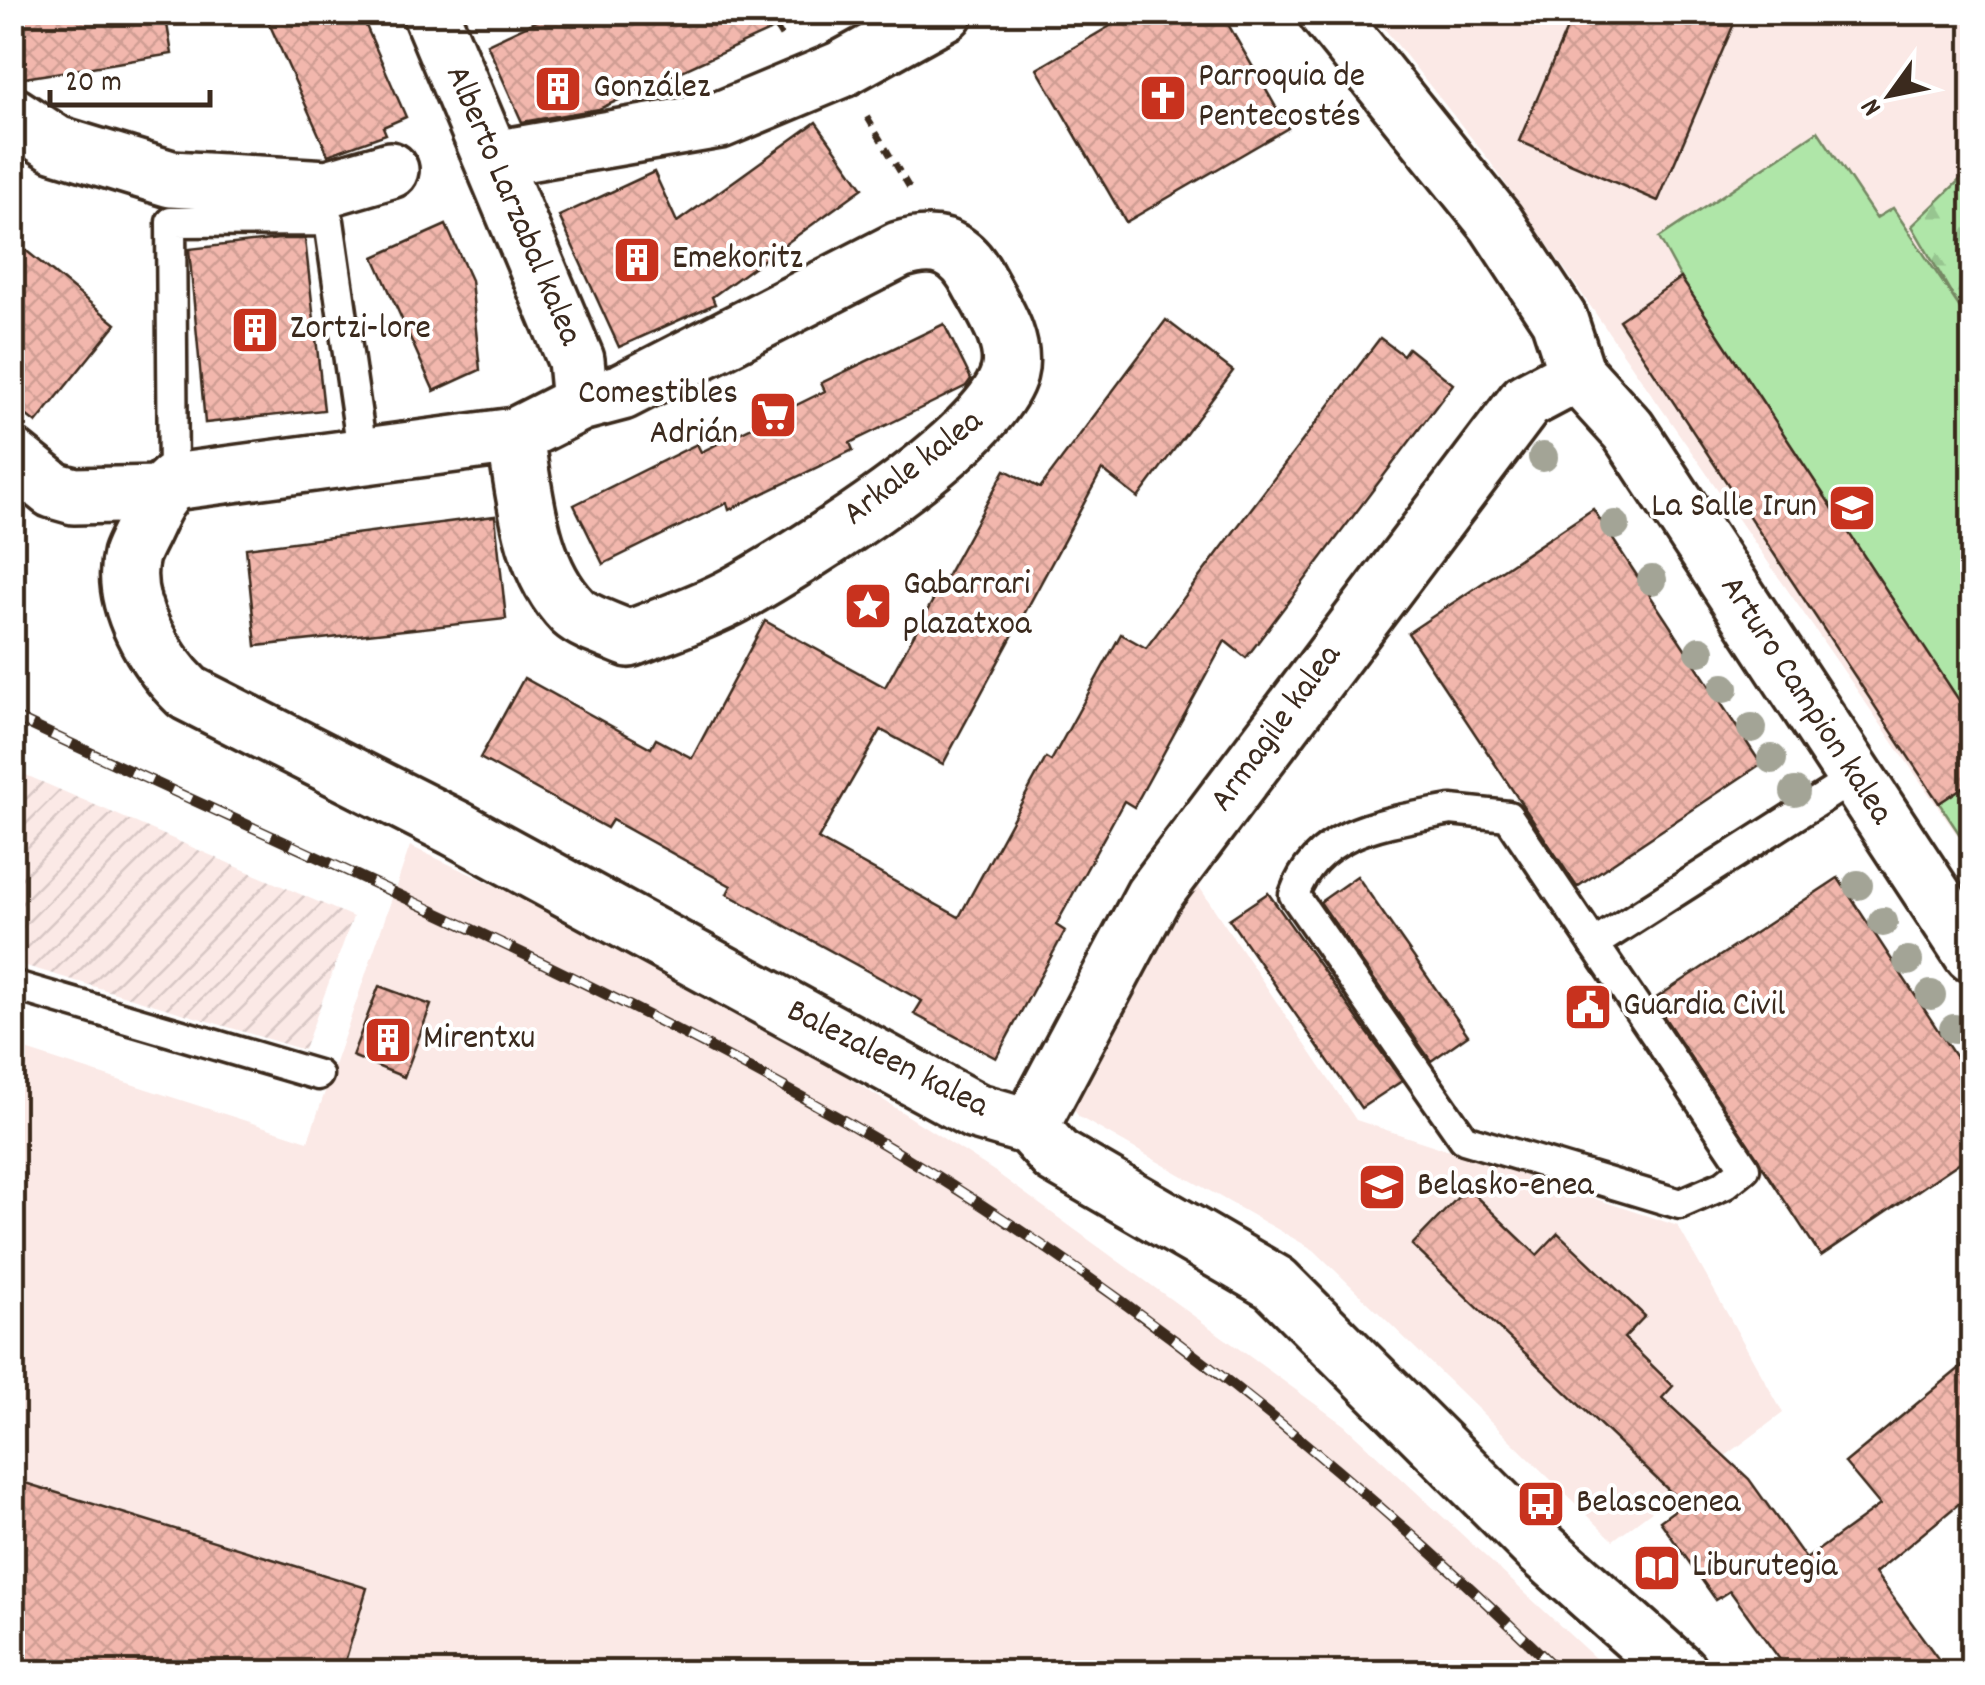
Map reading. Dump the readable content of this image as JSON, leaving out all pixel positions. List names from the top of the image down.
{
  "streets": {
    "street": [
      "Alberto Larzabal kalea",
      "Arkale kalea",
      "Arturo Campion kalea",
      "Armagile kalea",
      "Balezaleen kalea"
    ]
  },
  "crossings": [
    ["Alberto Larzabal kalea", "Arkale kalea"],
    ["Arkale kalea", "Balezaleen kalea"],
    ["Arturo Campion kalea", "Armagile kalea"],
    ["Armagile kalea", "Balezaleen kalea"]
  ],
  "places": {
    "building": [
      "González",
      "Emekoritz",
      "Zortzi-lore",
      "Mirentxu"
    ],
    "church": ["Parroquia de Pentecostés"],
    "supermarket": ["Comestibles Adrián"],
    "school or university": ["La Salle Irun", "Belasko-enea"],
    "place": ["Gabarrari plazatxoa"],
    "public building": ["Guardia Civil"],
    "bus stop": ["Belascoenea"],
    "library": ["Liburutegia"]
  },
  "scale_bar": "20 m",
  "north": "bottom left"
}
